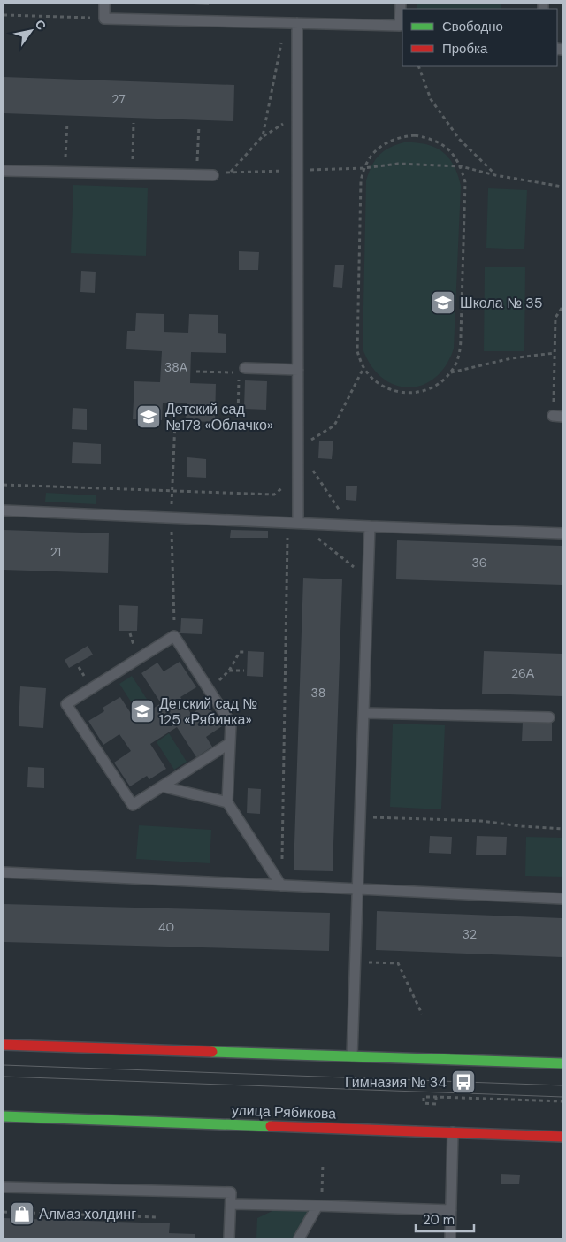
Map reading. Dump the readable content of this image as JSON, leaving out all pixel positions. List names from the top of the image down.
{
  "streets": {
    "main road": ["улица Рябикова"]
  },
  "places": {
    "school or university": ["Школа № 35", "Детский сад №178 «Облачко»", "Детский сад № 125 «Рябинка»"],
    "bus stop": ["Гимназия № 34"],
    "shop": ["Алмаз холдинг"]
  },
  "house_numbers": [
    "27",
    "38А",
    "21",
    "36",
    "26А",
    "38",
    "40",
    "32"
  ],
  "legend": ["Свободно", "Пробка"],
  "scale_bar": "20 m",
  "north": "top right"
}
